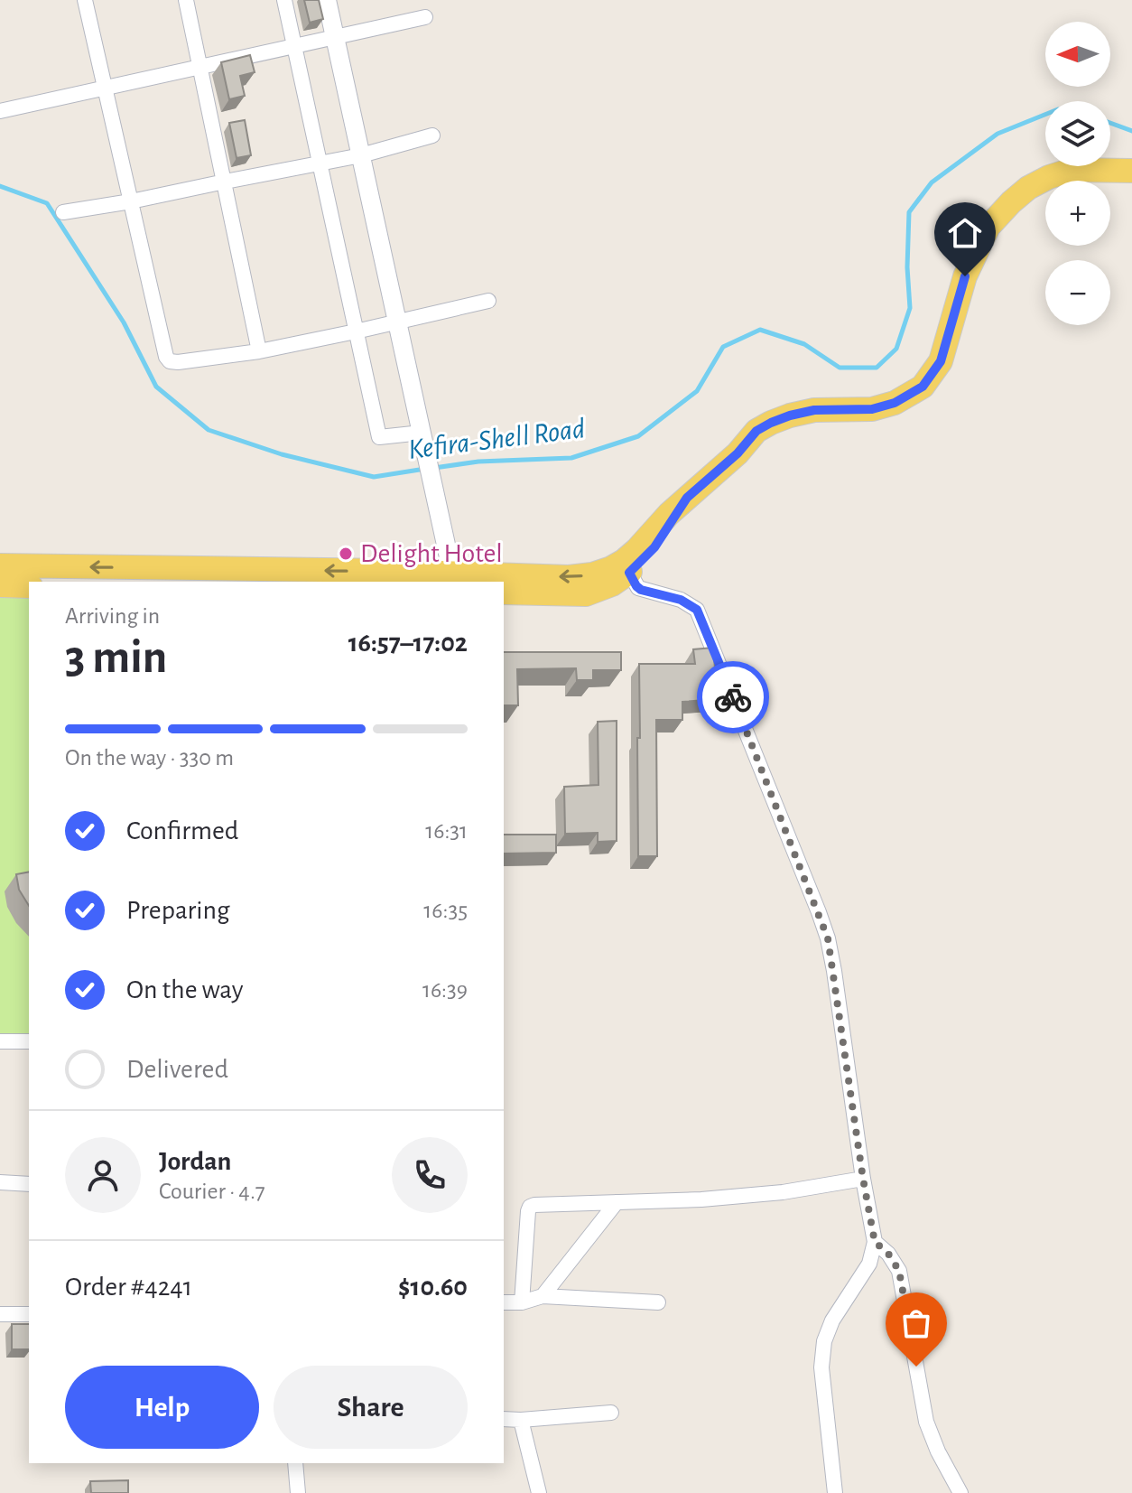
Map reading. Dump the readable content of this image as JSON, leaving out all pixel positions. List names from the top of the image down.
{
  "water": ["Kefira-Shell Road"],
  "places": ["Delight Hotel"],
  "north": "left",
  "page": {
    "map_buttons": ["+", "−"],
    "heading": ["3 min", "Arriving in", "16:57–17:02"],
    "panel": [
      "Jordan",
      "Courier · 4.7",
      "Order #4241",
      "$10.60"
    ],
    "bar": "On the way · 330 m",
    "list": [
      ["Confirmed", "16:31"],
      ["Preparing", "16:35"],
      ["On the way", "16:39"],
      "Delivered"
    ],
    "buttons": ["Help", "Share"]
  }
}
